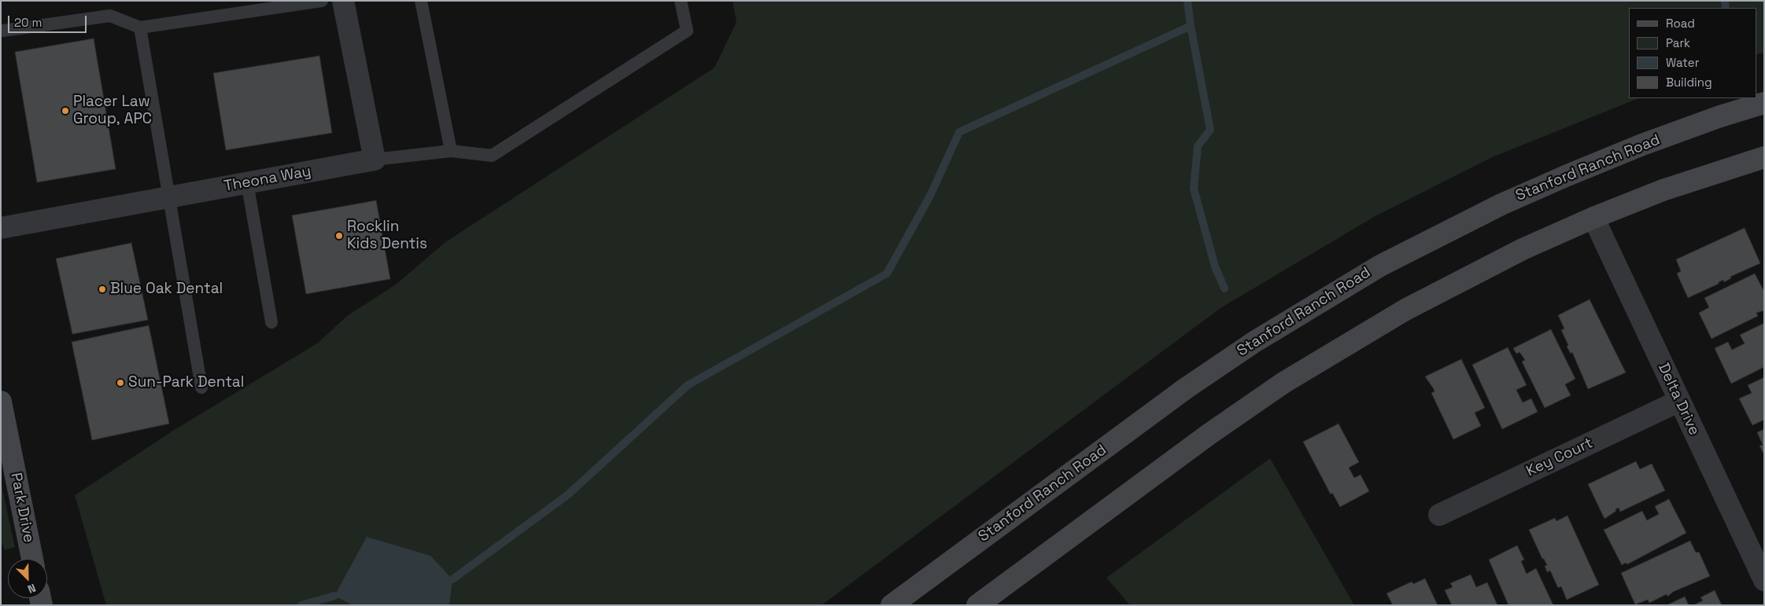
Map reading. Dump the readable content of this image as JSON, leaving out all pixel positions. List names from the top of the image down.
{
  "streets": {
    "main road": ["Stanford Ranch Road", "Park Drive"],
    "street": ["Theona Way", "Delta Drive", "Key Court"]
  },
  "crossings": [
    ["Delta Drive", "Key Court"]
  ],
  "places": [
    "Placer Law Group, APC",
    "Rocklin Kids Dentis",
    "Blue Oak Dental",
    "Sun-Park Dental"
  ],
  "legend": [
    "Road",
    "Park",
    "Water",
    "Building"
  ],
  "scale_bar": "20 m",
  "north": "bottom right"
}
